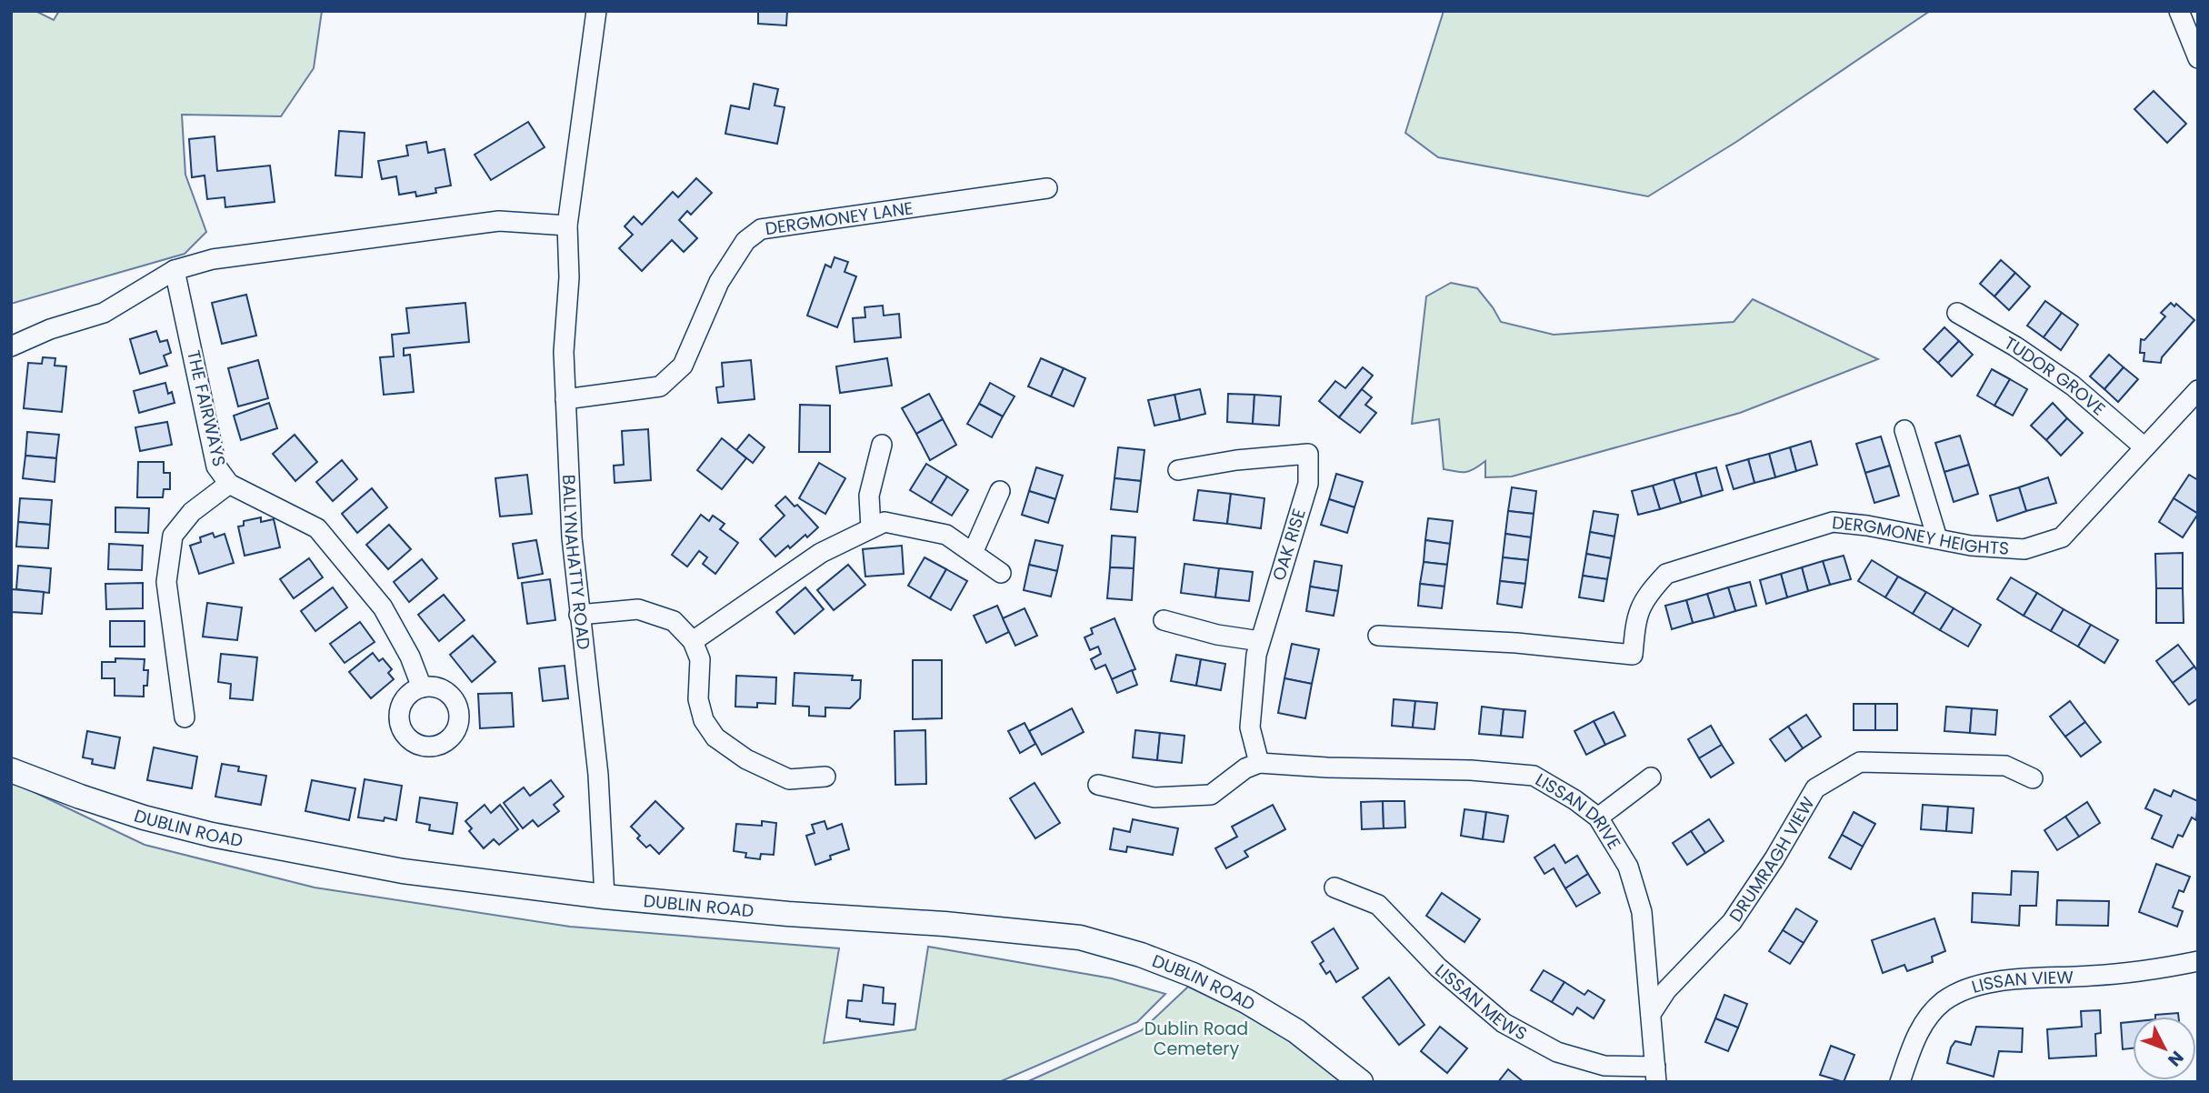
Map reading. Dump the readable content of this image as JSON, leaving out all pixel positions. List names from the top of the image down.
{
  "streets": {
    "street": [
      "DERGMONEY LANE",
      "TUDOR GROVE",
      "THE FAIRWAYS",
      "DERGMONEY HEIGHTS",
      "OAK RISE",
      "BALLYNAHATTY ROAD",
      "LISSAN DRIVE",
      "DUBLIN ROAD",
      "DRUMRAGH VIEW",
      "LISSAN VIEW",
      "LISSAN MEWS"
    ]
  },
  "crossings": [
    ["DERGMONEY LANE", "BALLYNAHATTY ROAD"],
    ["TUDOR GROVE", "DERGMONEY HEIGHTS"],
    ["OAK RISE", "LISSAN DRIVE"],
    ["BALLYNAHATTY ROAD", "DUBLIN ROAD"],
    ["LISSAN DRIVE", "DRUMRAGH VIEW"],
    ["LISSAN DRIVE", "LISSAN MEWS"]
  ],
  "parks": ["Dublin Road Cemetery"],
  "north": "bottom right"
}
